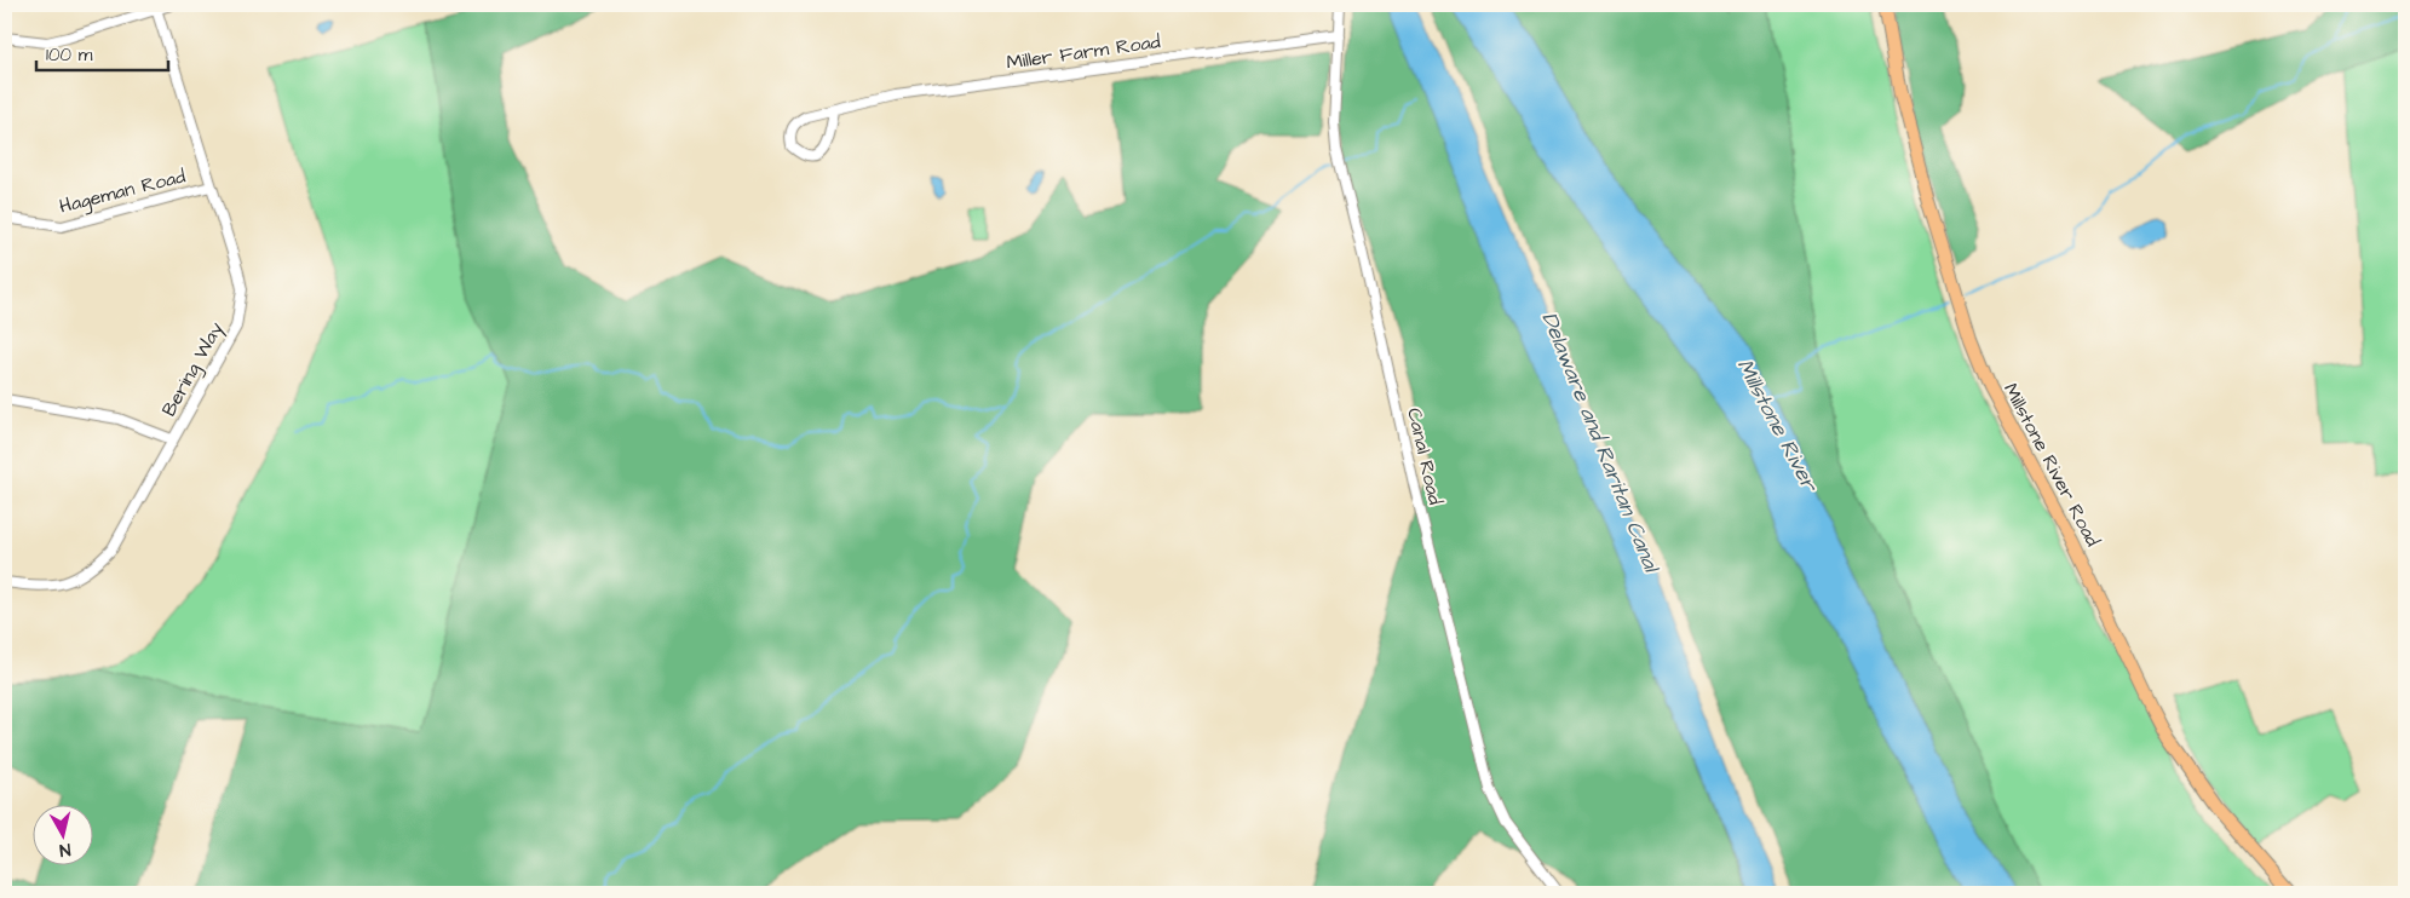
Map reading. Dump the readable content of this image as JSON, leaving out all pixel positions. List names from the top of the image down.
{
  "streets": {
    "main road": ["Millstone River Road"],
    "street": [
      "Miller Farm Road",
      "Hageman Road",
      "Bering Way",
      "Canal Road"
    ]
  },
  "crossings": [
    ["Miller Farm Road", "Canal Road"],
    ["Hageman Road", "Bering Way"]
  ],
  "water": ["Millstone River", "Delaware and Raritan Canal"],
  "scale_bar": "100 m",
  "north": "bottom"
}
